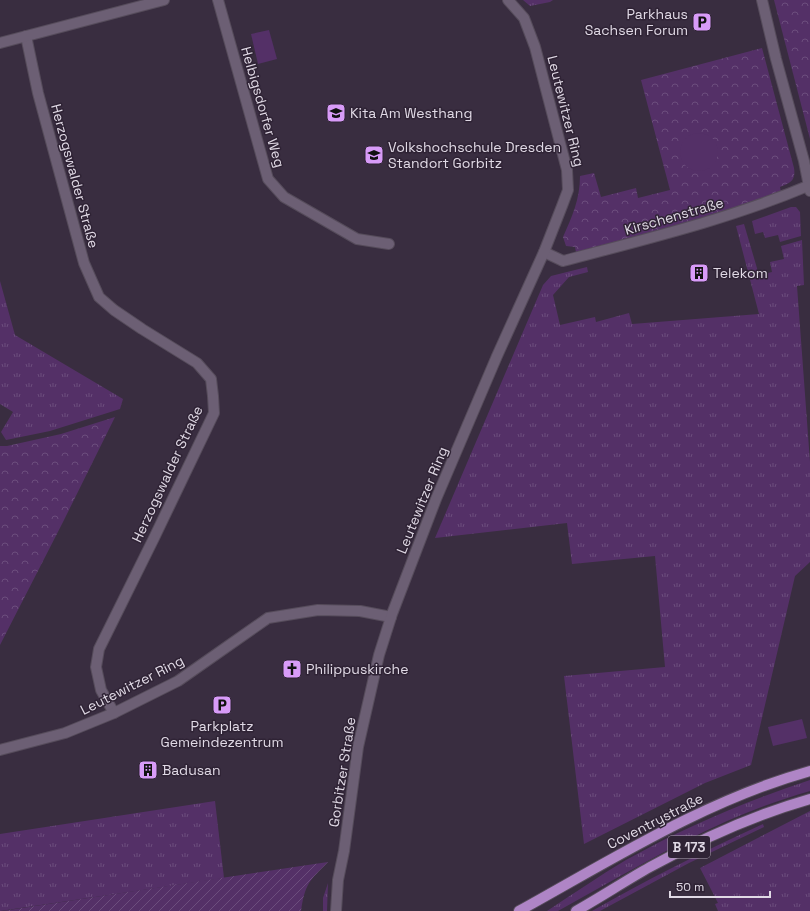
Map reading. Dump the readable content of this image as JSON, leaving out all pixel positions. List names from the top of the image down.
{
  "streets": {
    "main road": ["Coventrystraße", "B 173"],
    "street": [
      "Helbigsdorfer Weg",
      "Leutewitzer Ring",
      "Herzogswalder Straße",
      "Kirschenstraße",
      "Gorbitzer Straße"
    ]
  },
  "crossings": [
    ["Leutewitzer Ring", "Herzogswalder Straße"],
    ["Leutewitzer Ring", "Kirschenstraße"],
    ["Leutewitzer Ring", "Gorbitzer Straße"]
  ],
  "places": {
    "parking": ["Parkhaus Sachsen Forum", "Parkplatz Gemeindezentrum"],
    "school or university": ["Kita Am Westhang", "Volkshochschule Dresden Standort Gorbitz"],
    "building": ["Telekom", "Badusan"],
    "church": ["Philippuskirche"]
  },
  "scale_bar": "50 m"
}
